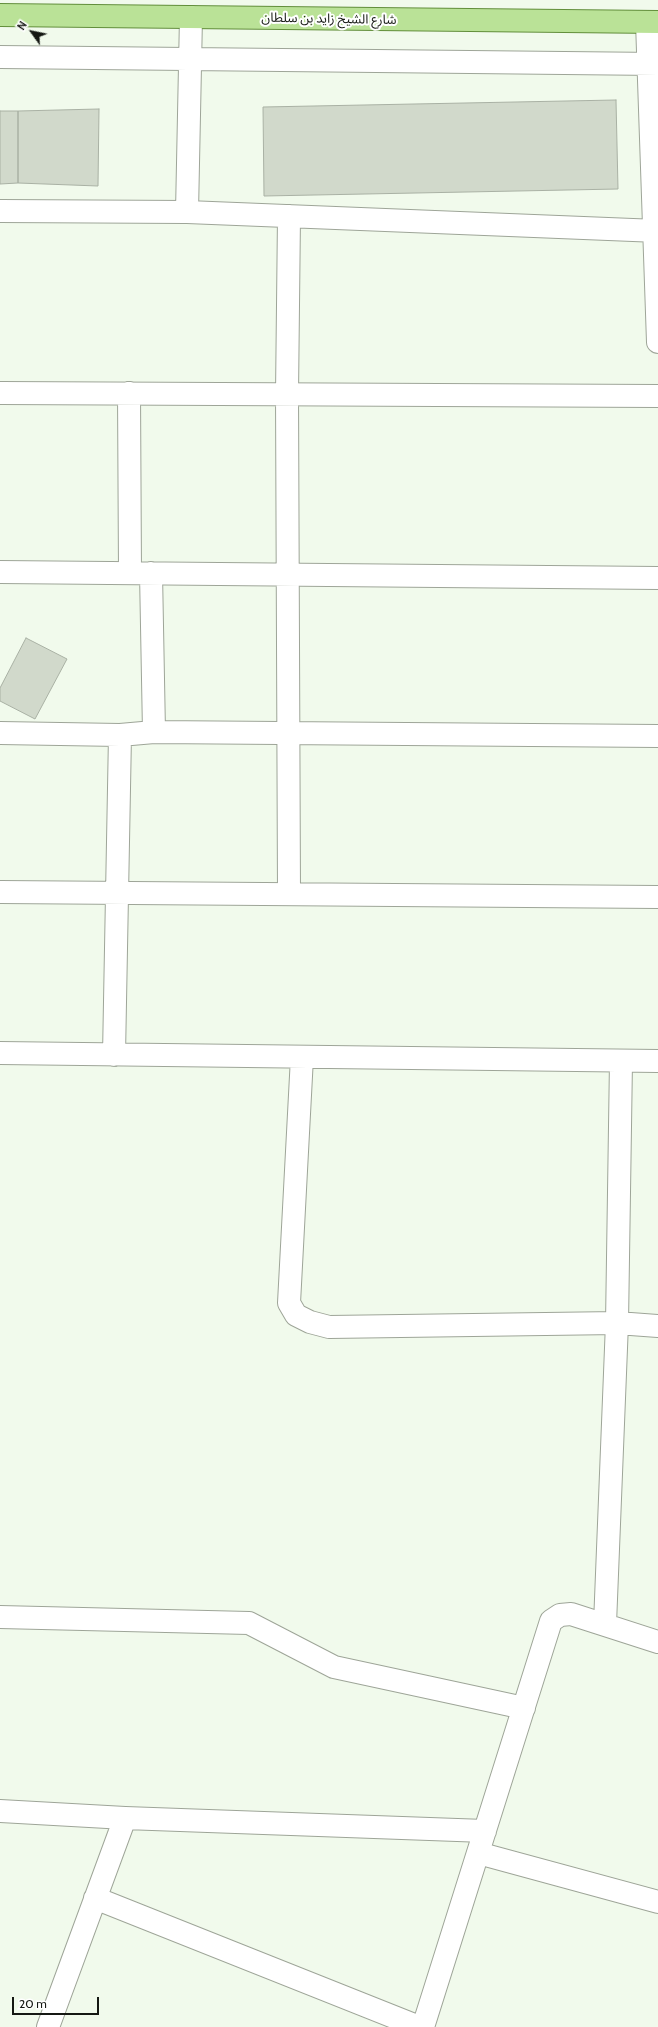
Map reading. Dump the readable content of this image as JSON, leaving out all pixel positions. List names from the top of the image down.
{
  "streets": {
    "main road": ["شارع الشيخ زايد بن سلطان"]
  },
  "scale_bar": "20 m",
  "north": "top left"
}
